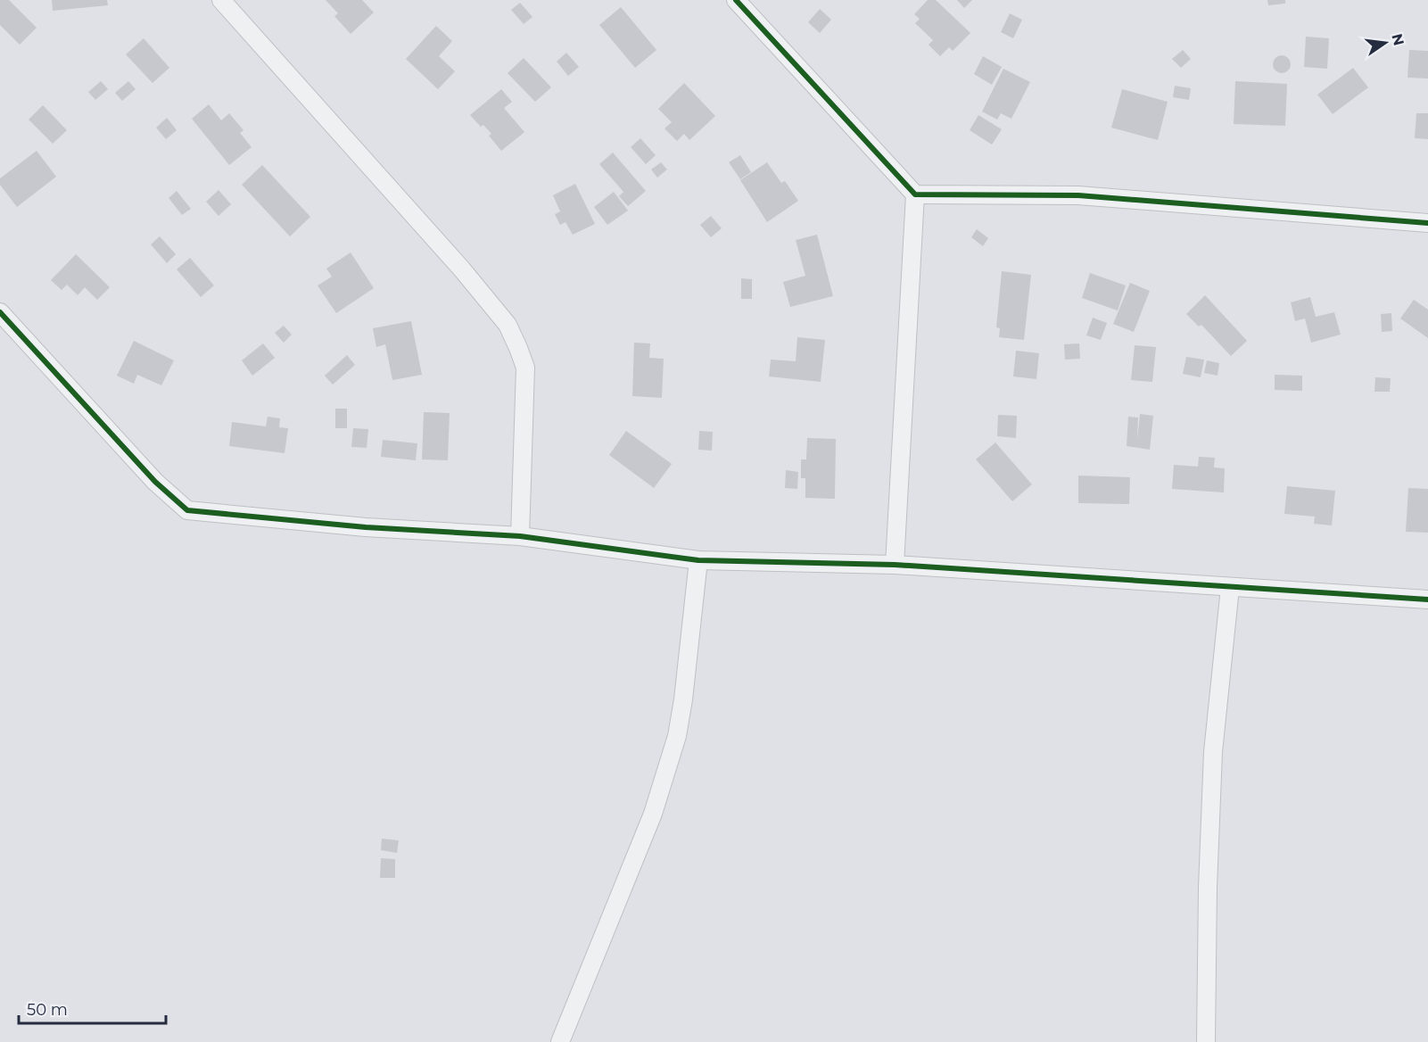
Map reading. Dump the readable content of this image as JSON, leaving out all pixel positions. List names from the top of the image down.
{
  "scale_bar": "50 m",
  "north": "right"
}
